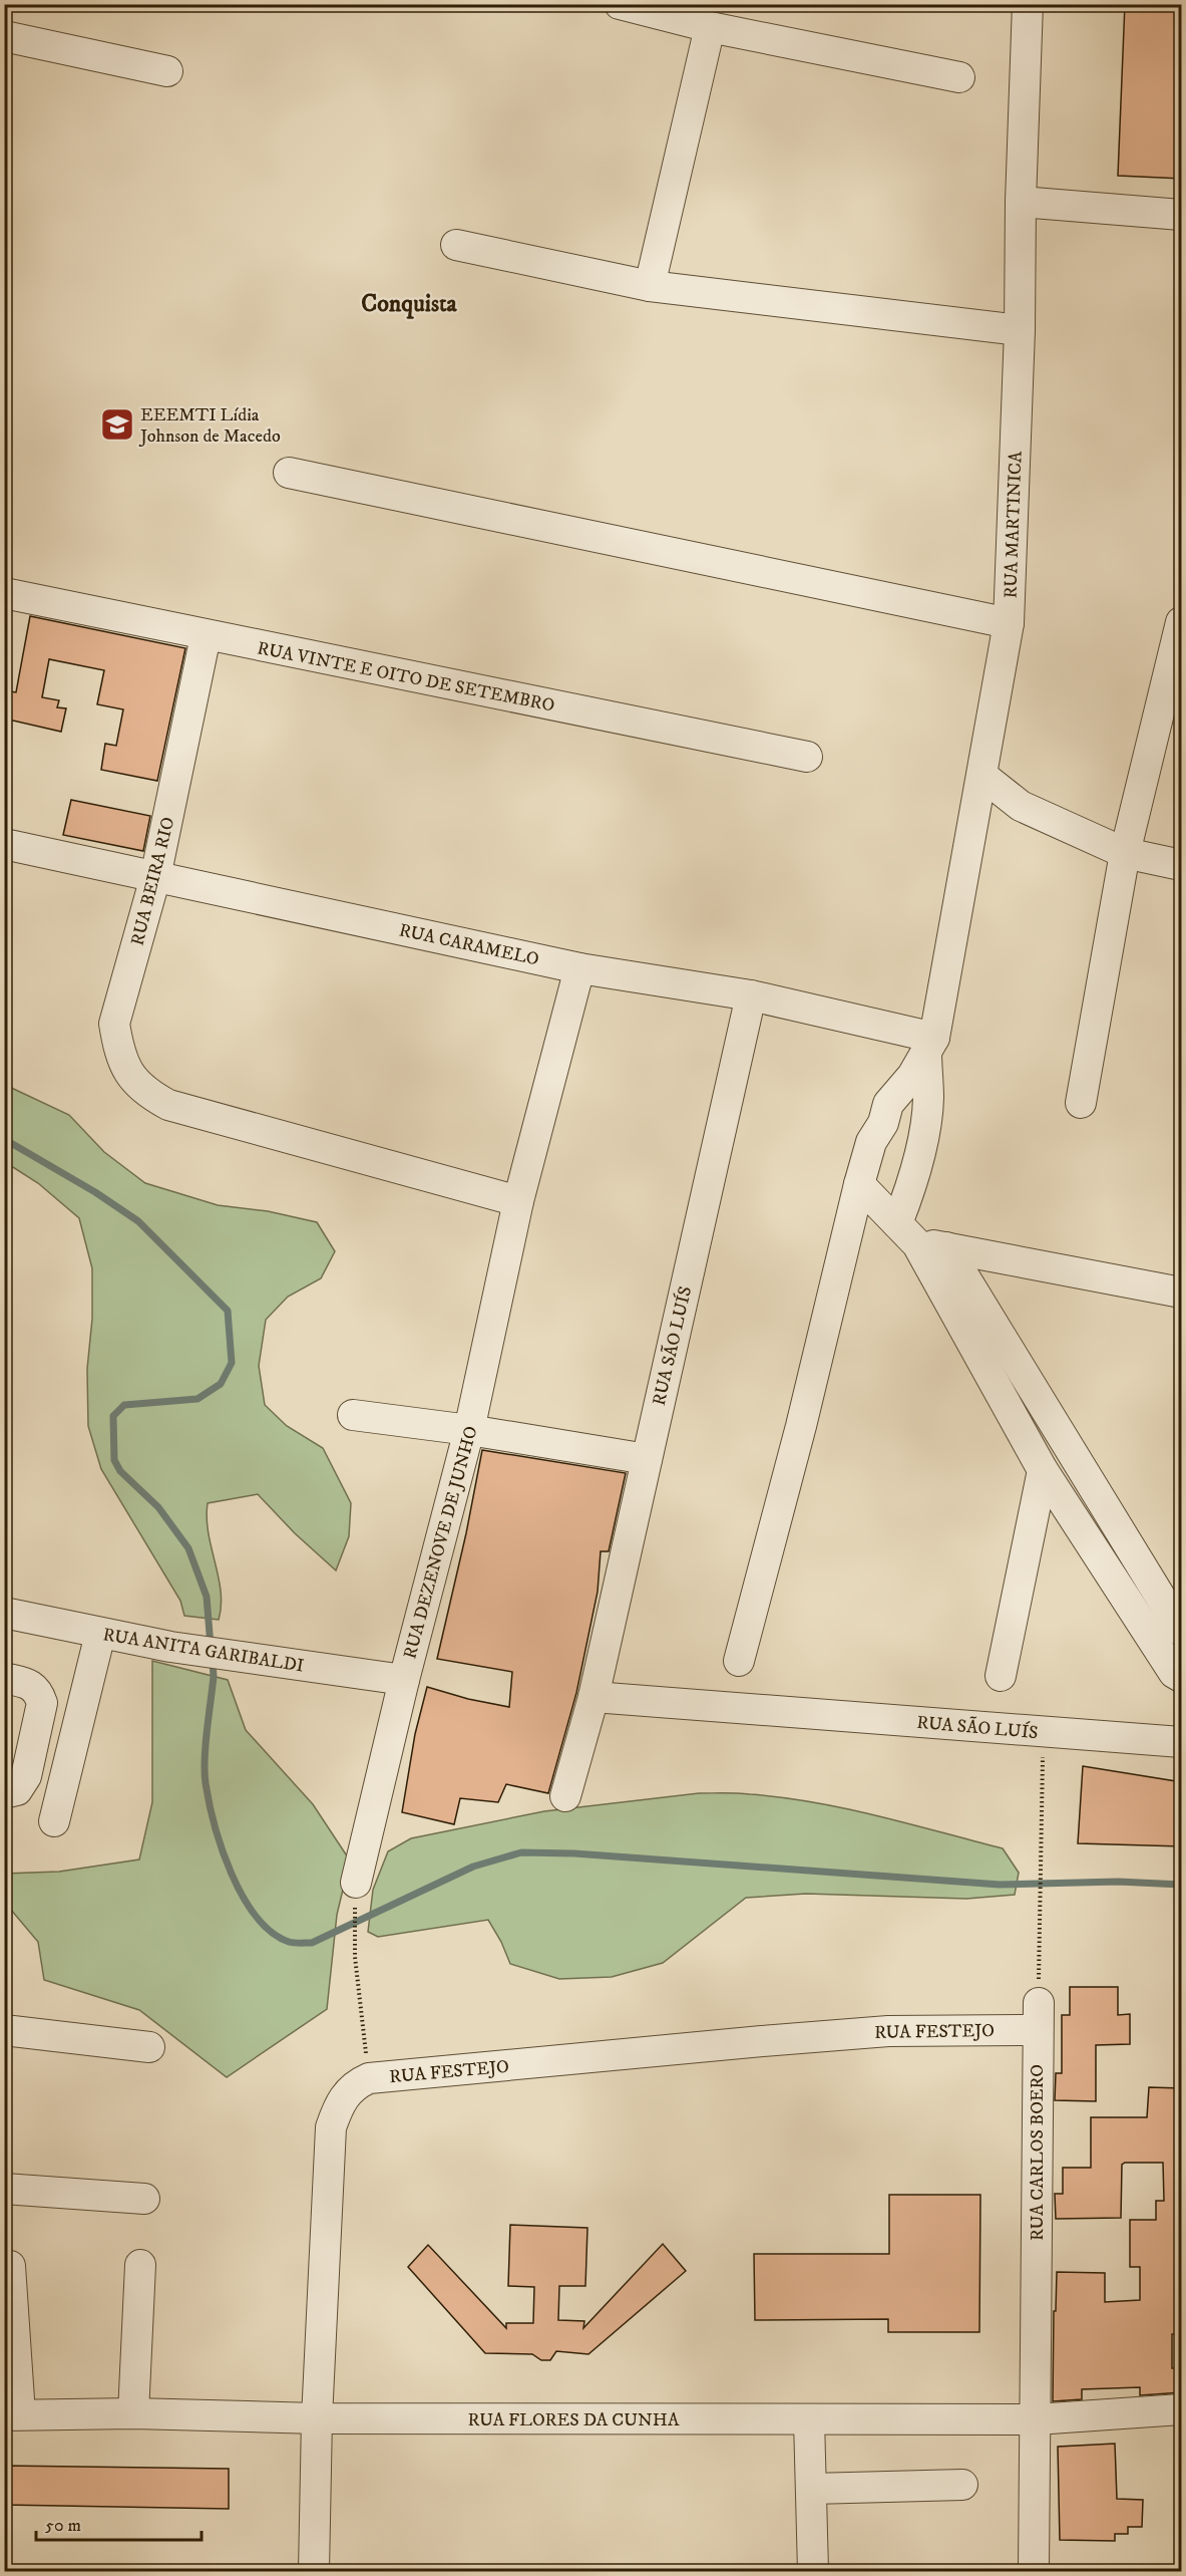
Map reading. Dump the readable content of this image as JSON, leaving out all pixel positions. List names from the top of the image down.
{
  "streets": {
    "street": [
      "RUA MARTINICA",
      "RUA VINTE E OITO DE SETEMBRO",
      "RUA BEIRA RIO",
      "RUA CARAMELO",
      "RUA SÃO LUÍS",
      "RUA DEZENOVE DE JUNHO",
      "RUA ANITA GARIBALDI",
      "RUA FESTEJO",
      "RUA CARLOS BOERO",
      "RUA FLORES DA CUNHA"
    ]
  },
  "crossings": [
    ["RUA MARTINICA", "RUA CARAMELO"],
    ["RUA VINTE E OITO DE SETEMBRO", "RUA BEIRA RIO"],
    ["RUA BEIRA RIO", "RUA CARAMELO"],
    ["RUA BEIRA RIO", "RUA DEZENOVE DE JUNHO"],
    ["RUA CARAMELO", "RUA SÃO LUÍS"],
    ["RUA CARAMELO", "RUA DEZENOVE DE JUNHO"],
    ["RUA DEZENOVE DE JUNHO", "RUA ANITA GARIBALDI"],
    ["RUA FESTEJO", "RUA CARLOS BOERO"],
    ["RUA FESTEJO", "RUA FLORES DA CUNHA"],
    ["RUA CARLOS BOERO", "RUA FLORES DA CUNHA"]
  ],
  "districts": ["Conquista"],
  "places": {
    "school or university": ["EEEMTI Lídia Johnson de Macedo"]
  },
  "scale_bar": "50 m"
}
